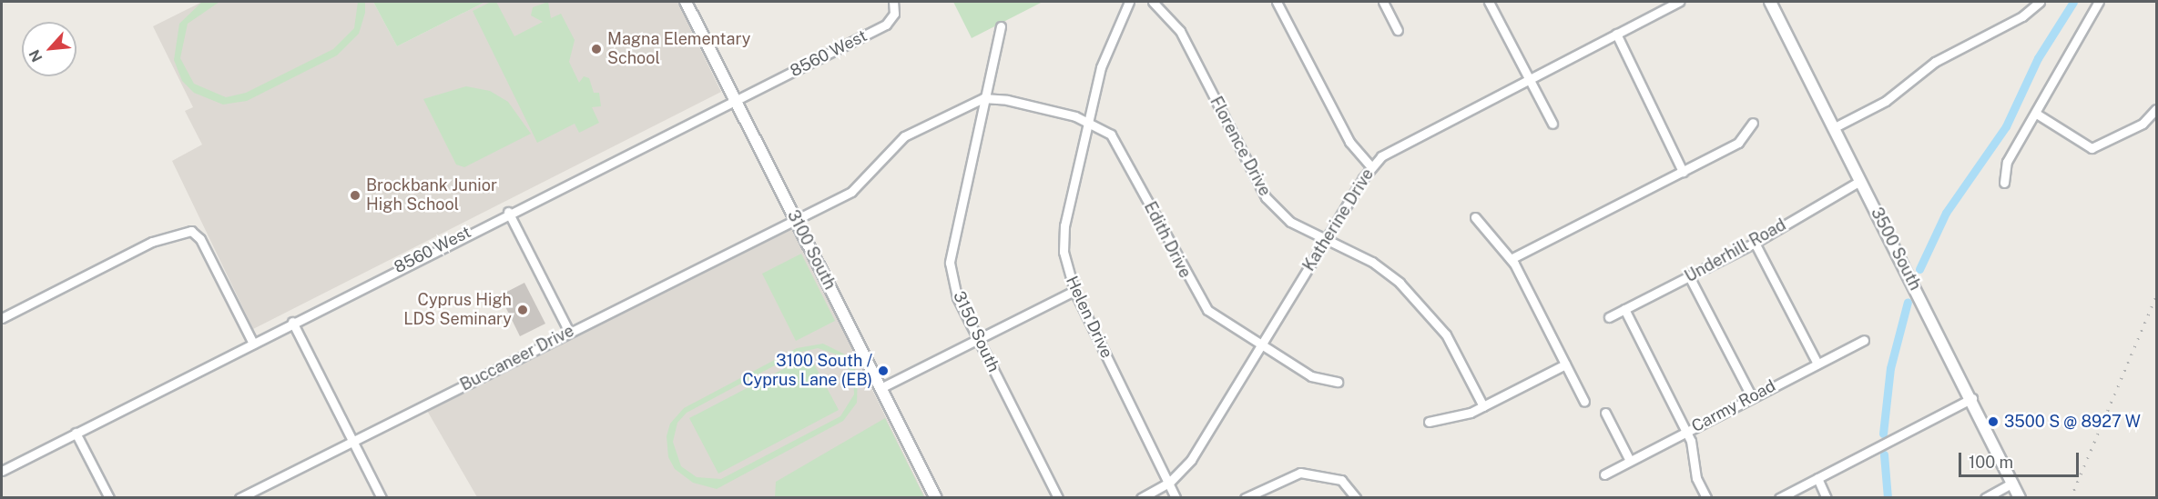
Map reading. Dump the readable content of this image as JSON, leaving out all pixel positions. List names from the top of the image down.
{
  "streets": {
    "street": [
      "8560 West",
      "Florence Drive",
      "Katherine Drive",
      "Edith Drive",
      "3500 South",
      "3100 South",
      "Underhill Road",
      "Helen Drive",
      "3150 South",
      "Buccaneer Drive",
      "Carmy Road"
    ]
  },
  "crossings": [
    ["8560 West", "3100 South"],
    ["Florence Drive", "Katherine Drive"],
    ["Katherine Drive", "Edith Drive"],
    ["Katherine Drive", "Helen Drive"],
    ["Edith Drive", "Helen Drive"],
    ["3500 South", "Underhill Road"],
    ["3100 South", "Buccaneer Drive"],
    ["3150 South", "Buccaneer Drive"]
  ],
  "places": [
    "Magna Elementary School",
    "Brockbank Junior High School",
    "Cyprus High LDS Seminary",
    "3100 South / Cyprus Lane (EB)",
    "3500 S @ 8927 W"
  ],
  "scale_bar": "100 m",
  "north": "bottom left"
}
